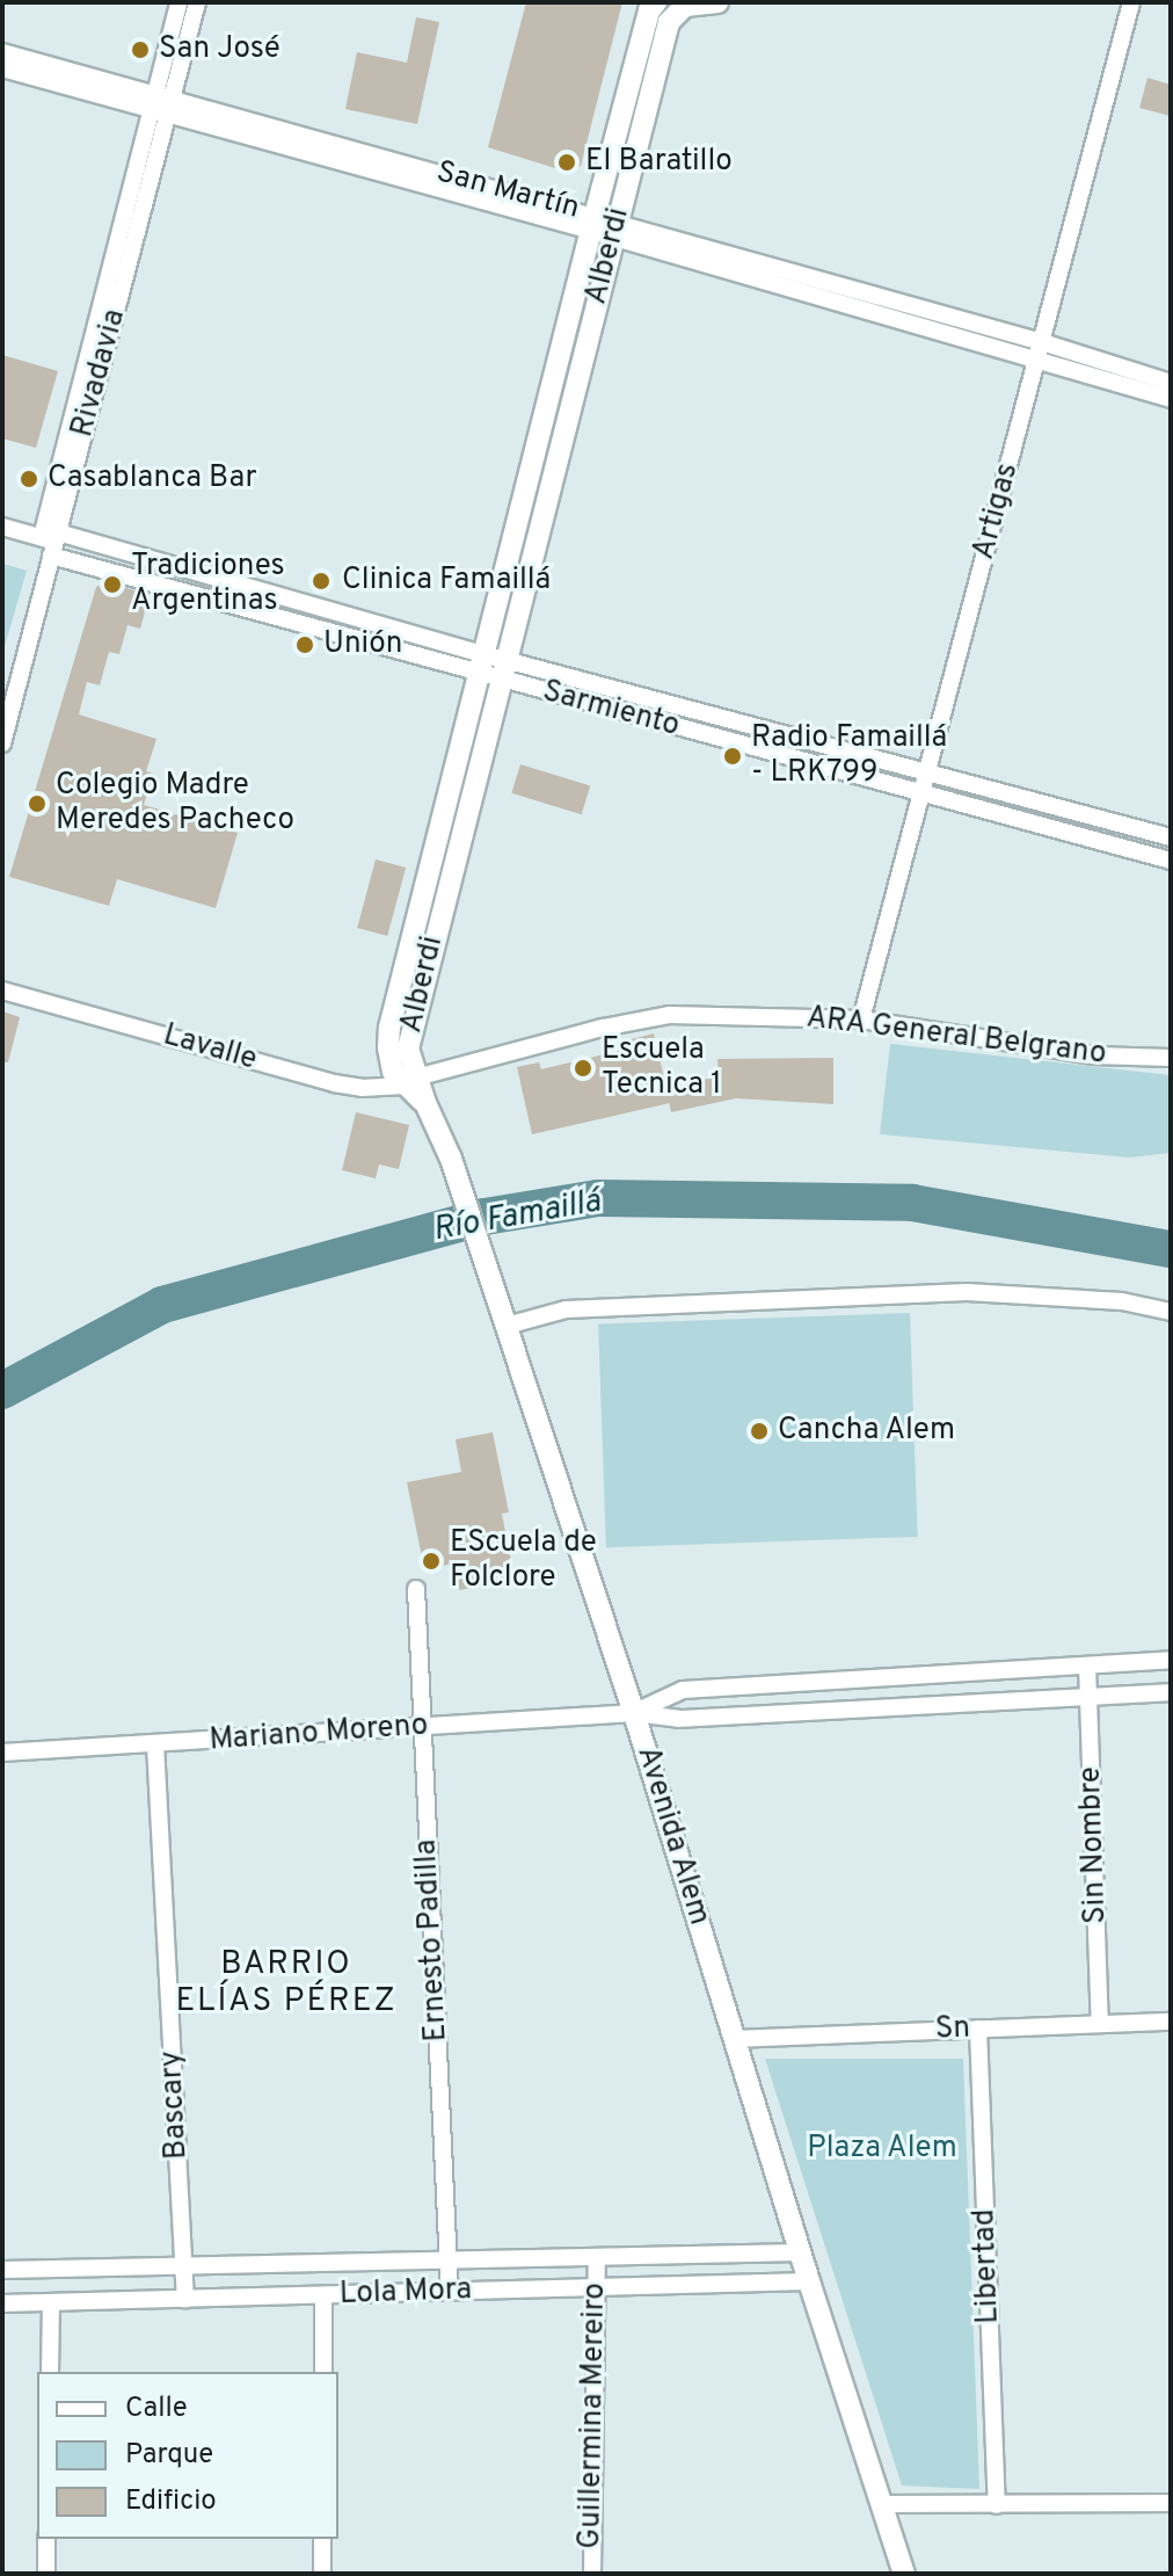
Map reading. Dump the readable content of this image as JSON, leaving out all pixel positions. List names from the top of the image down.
{
  "streets": {
    "street": [
      "San Martín",
      "Alberdi",
      "Rivadavia",
      "Artigas",
      "Sarmiento",
      "ARA General Belgrano",
      "Lavalle",
      "Mariano Moreno",
      "Avenida Alem",
      "Sin Nombre",
      "Ernesto Padilla",
      "Sn",
      "Bascary",
      "Libertad",
      "Lola Mora",
      "Guillermina Mereiro"
    ]
  },
  "crossings": [
    ["San Martín", "Alberdi"],
    ["San Martín", "Rivadavia"],
    ["San Martín", "Artigas"],
    ["Alberdi", "Sarmiento"],
    ["Alberdi", "ARA General Belgrano"],
    ["Alberdi", "Lavalle"],
    ["Alberdi", "Avenida Alem"],
    ["Rivadavia", "Sarmiento"],
    ["Artigas", "Sarmiento"],
    ["Artigas", "ARA General Belgrano"],
    ["ARA General Belgrano", "Lavalle"],
    ["Mariano Moreno", "Avenida Alem"],
    ["Mariano Moreno", "Sin Nombre"],
    ["Mariano Moreno", "Ernesto Padilla"],
    ["Mariano Moreno", "Bascary"],
    ["Avenida Alem", "Sn"],
    ["Avenida Alem", "Lola Mora"],
    ["Sin Nombre", "Sn"],
    ["Ernesto Padilla", "Lola Mora"],
    ["Sn", "Libertad"],
    ["Bascary", "Lola Mora"],
    ["Lola Mora", "Guillermina Mereiro"]
  ],
  "districts": ["BARRIO ELÍAS PÉREZ"],
  "water": ["Río Famaillá"],
  "parks": ["Plaza Alem"],
  "places": [
    "San José",
    "El Baratillo",
    "Casablanca Bar",
    "Clinica Famaillá",
    "Tradiciones Argentinas",
    "Unión",
    "Radio Famaillá - LRK799",
    "Colegio Madre Meredes Pacheco",
    "Escuela Tecnica 1",
    "Cancha Alem",
    "EScuela de Folclore"
  ],
  "legend": ["Calle", "Parque", "Edificio"]
}
